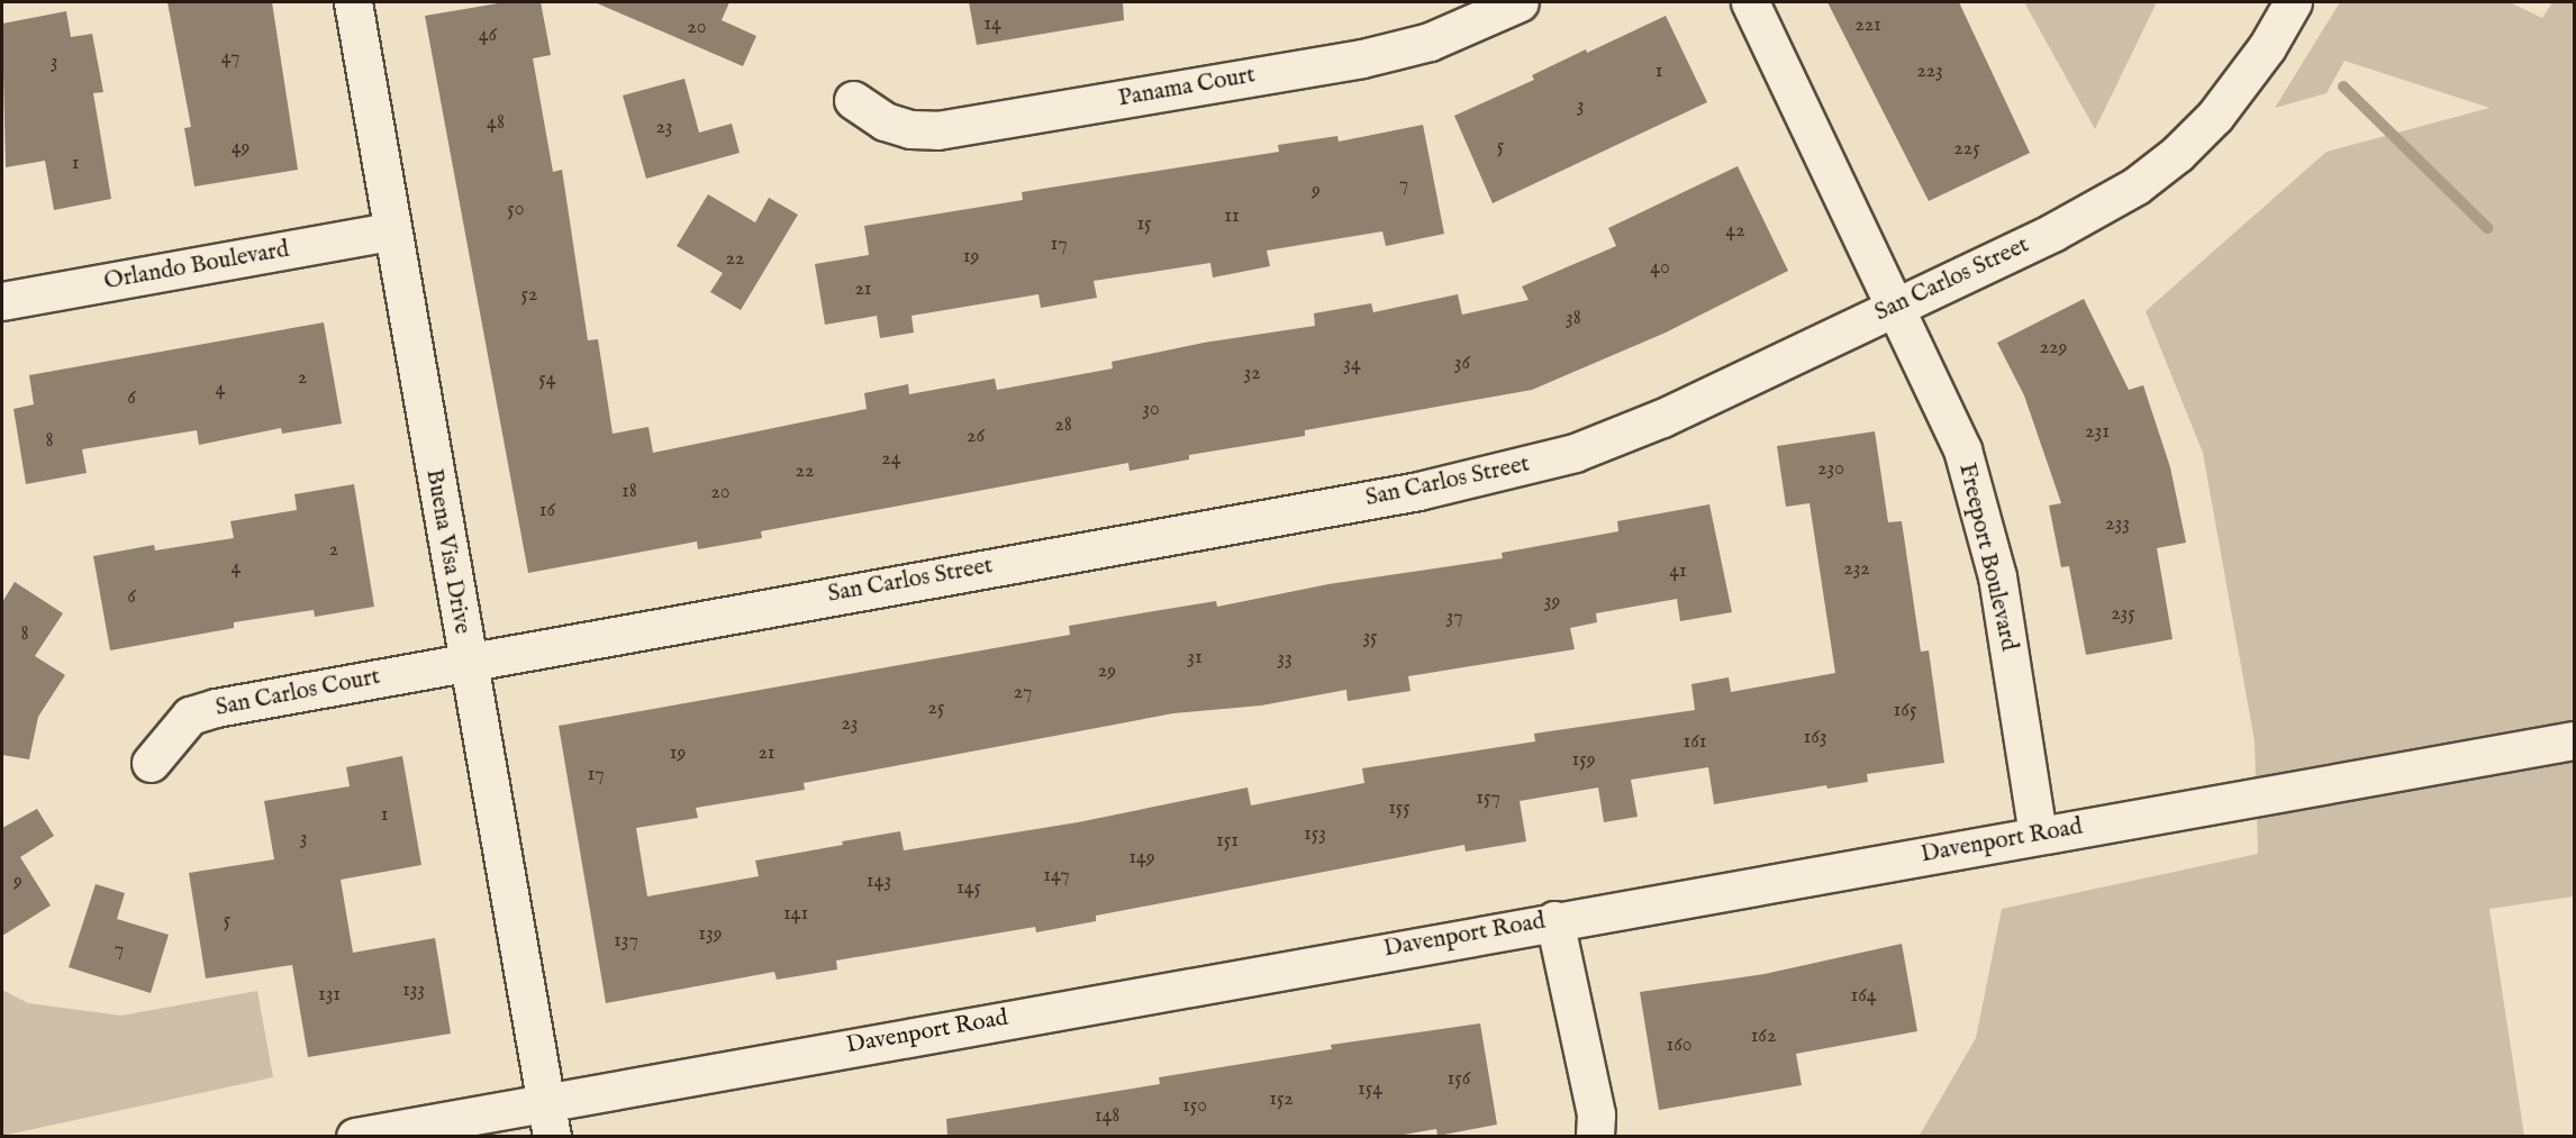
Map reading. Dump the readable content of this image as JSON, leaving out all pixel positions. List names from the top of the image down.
{
  "streets": {
    "street": [
      "Panama Court",
      "Orlando Boulevard",
      "San Carlos Street",
      "Buena Visa Drive",
      "Freeport Boulevard",
      "San Carlos Court",
      "Davenport Road"
    ]
  },
  "crossings": [
    ["Orlando Boulevard", "Buena Visa Drive"],
    ["San Carlos Street", "Buena Visa Drive"],
    ["San Carlos Street", "Freeport Boulevard"],
    ["San Carlos Street", "San Carlos Court"],
    ["Buena Visa Drive", "San Carlos Court"],
    ["Buena Visa Drive", "Davenport Road"],
    ["Freeport Boulevard", "Davenport Road"]
  ],
  "house_numbers": [
    "14",
    "221",
    "20",
    "46",
    "47",
    "3",
    "1",
    "223",
    "3",
    "48",
    "23",
    "5",
    "49",
    "225",
    "1",
    "7",
    "9",
    "50",
    "11",
    "15",
    "42",
    "17",
    "19",
    "22",
    "40",
    "21",
    "52",
    "38",
    "229",
    "36",
    "34",
    "32",
    "2",
    "54",
    "4",
    "6",
    "30",
    "28",
    "231",
    "26",
    "8",
    "24",
    "230",
    "22",
    "18",
    "20",
    "16",
    "233",
    "2",
    "4",
    "232",
    "41",
    "6",
    "39",
    "235",
    "37",
    "8",
    "35",
    "31",
    "33",
    "29",
    "27",
    "25",
    "165",
    "23",
    "163",
    "161",
    "19",
    "21",
    "159",
    "17",
    "157",
    "155",
    "1",
    "153",
    "3",
    "151",
    "149",
    "147",
    "9",
    "143",
    "145",
    "141",
    "5",
    "139",
    "137",
    "7",
    "133",
    "131",
    "164",
    "162",
    "160",
    "156",
    "154",
    "152",
    "150",
    "148"
  ]
}
